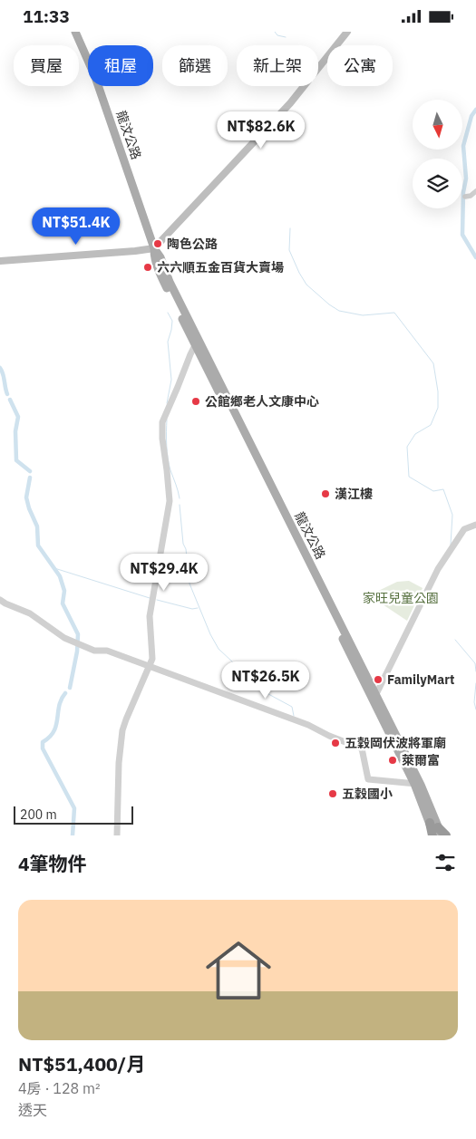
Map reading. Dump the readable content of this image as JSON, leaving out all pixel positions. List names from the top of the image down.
{
  "streets": {
    "main road": ["龍汶公路"]
  },
  "parks": ["家旺兒童公園"],
  "places": [
    "陶色公路",
    "六六順五金百貨大賣場",
    "公館鄉老人文康中心",
    "漢江樓",
    "FamilyMart",
    "五穀岡伏波將軍廟",
    "萊爾富",
    "五穀國小"
  ],
  "scale_bar": "200 m",
  "north": "bottom",
  "page": {
    "status": "11:33",
    "chip": [
      "買屋",
      "租屋",
      "篩選",
      "新上架",
      "公寓"
    ],
    "price": [
      "NT$82.6K",
      "NT$51.4K",
      "NT$29.4K",
      "NT$26.5K"
    ],
    "scale": "200 m",
    "heading": "4筆物件",
    "list": [
      {
        "name": "NT$51,400/月",
        "note": "4房 · 128 m² · 透天"
      }
    ]
  }
}
